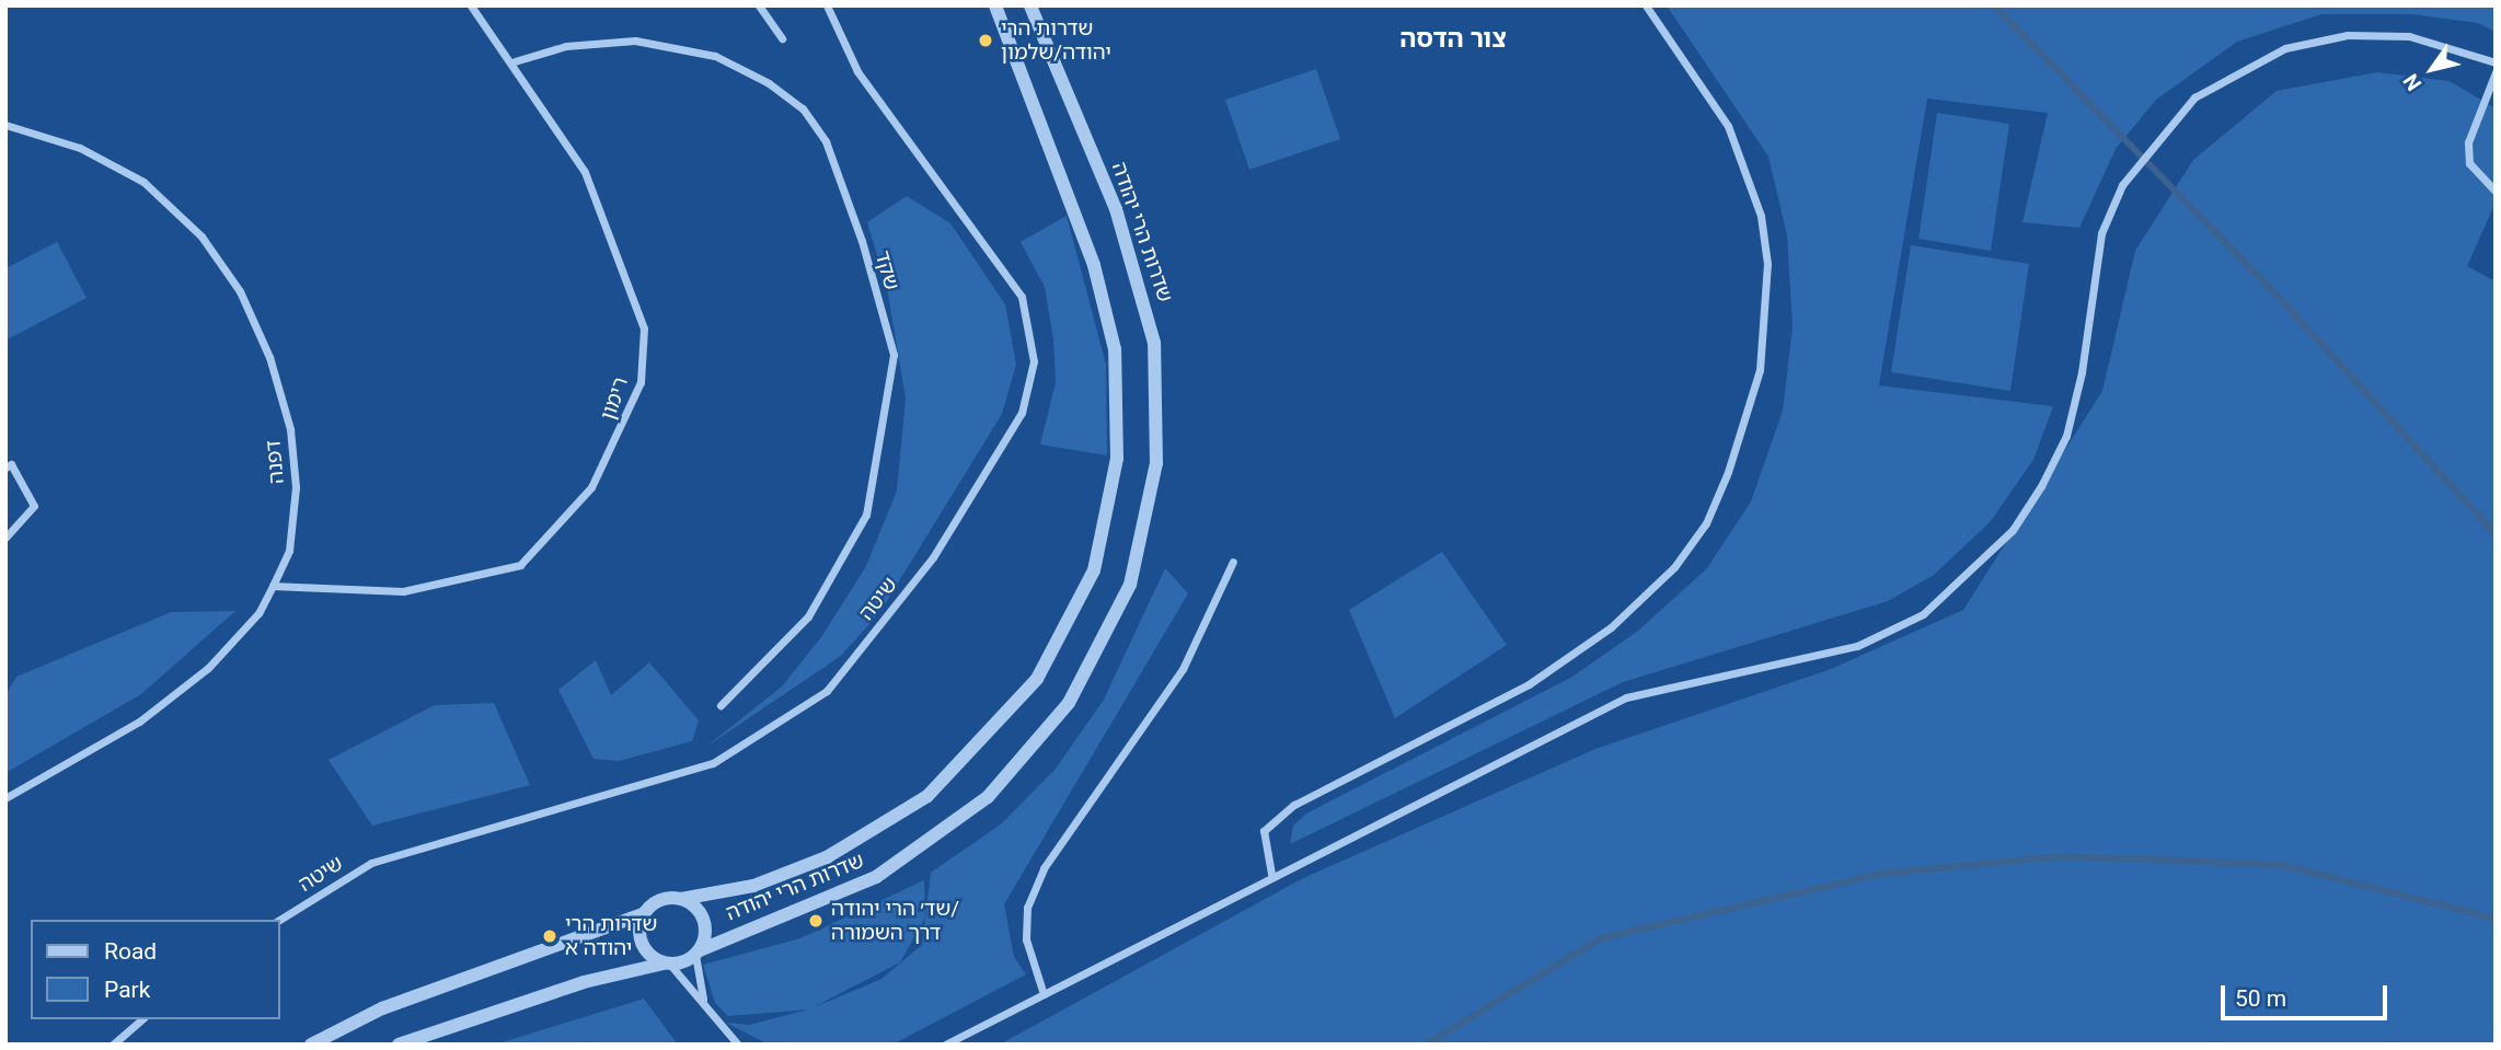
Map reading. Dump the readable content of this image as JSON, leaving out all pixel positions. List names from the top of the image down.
{
  "streets": {
    "street": [
      "שדרות הרי יהודה",
      "שקד",
      "רימון",
      "דפנה",
      "שיטה"
    ]
  },
  "crossings": [
    ["שקד", "רימון"],
    ["רימון", "דפנה"]
  ],
  "districts": ["צור הדסה"],
  "places": ["שדרות הרי יהודה/שלמון", "שד׳ הרי יהודה/ דרך השמורה", "שדרות הרי יהודה א"],
  "legend": ["Road", "Park"],
  "scale_bar": "50 m",
  "north": "bottom left"
}
